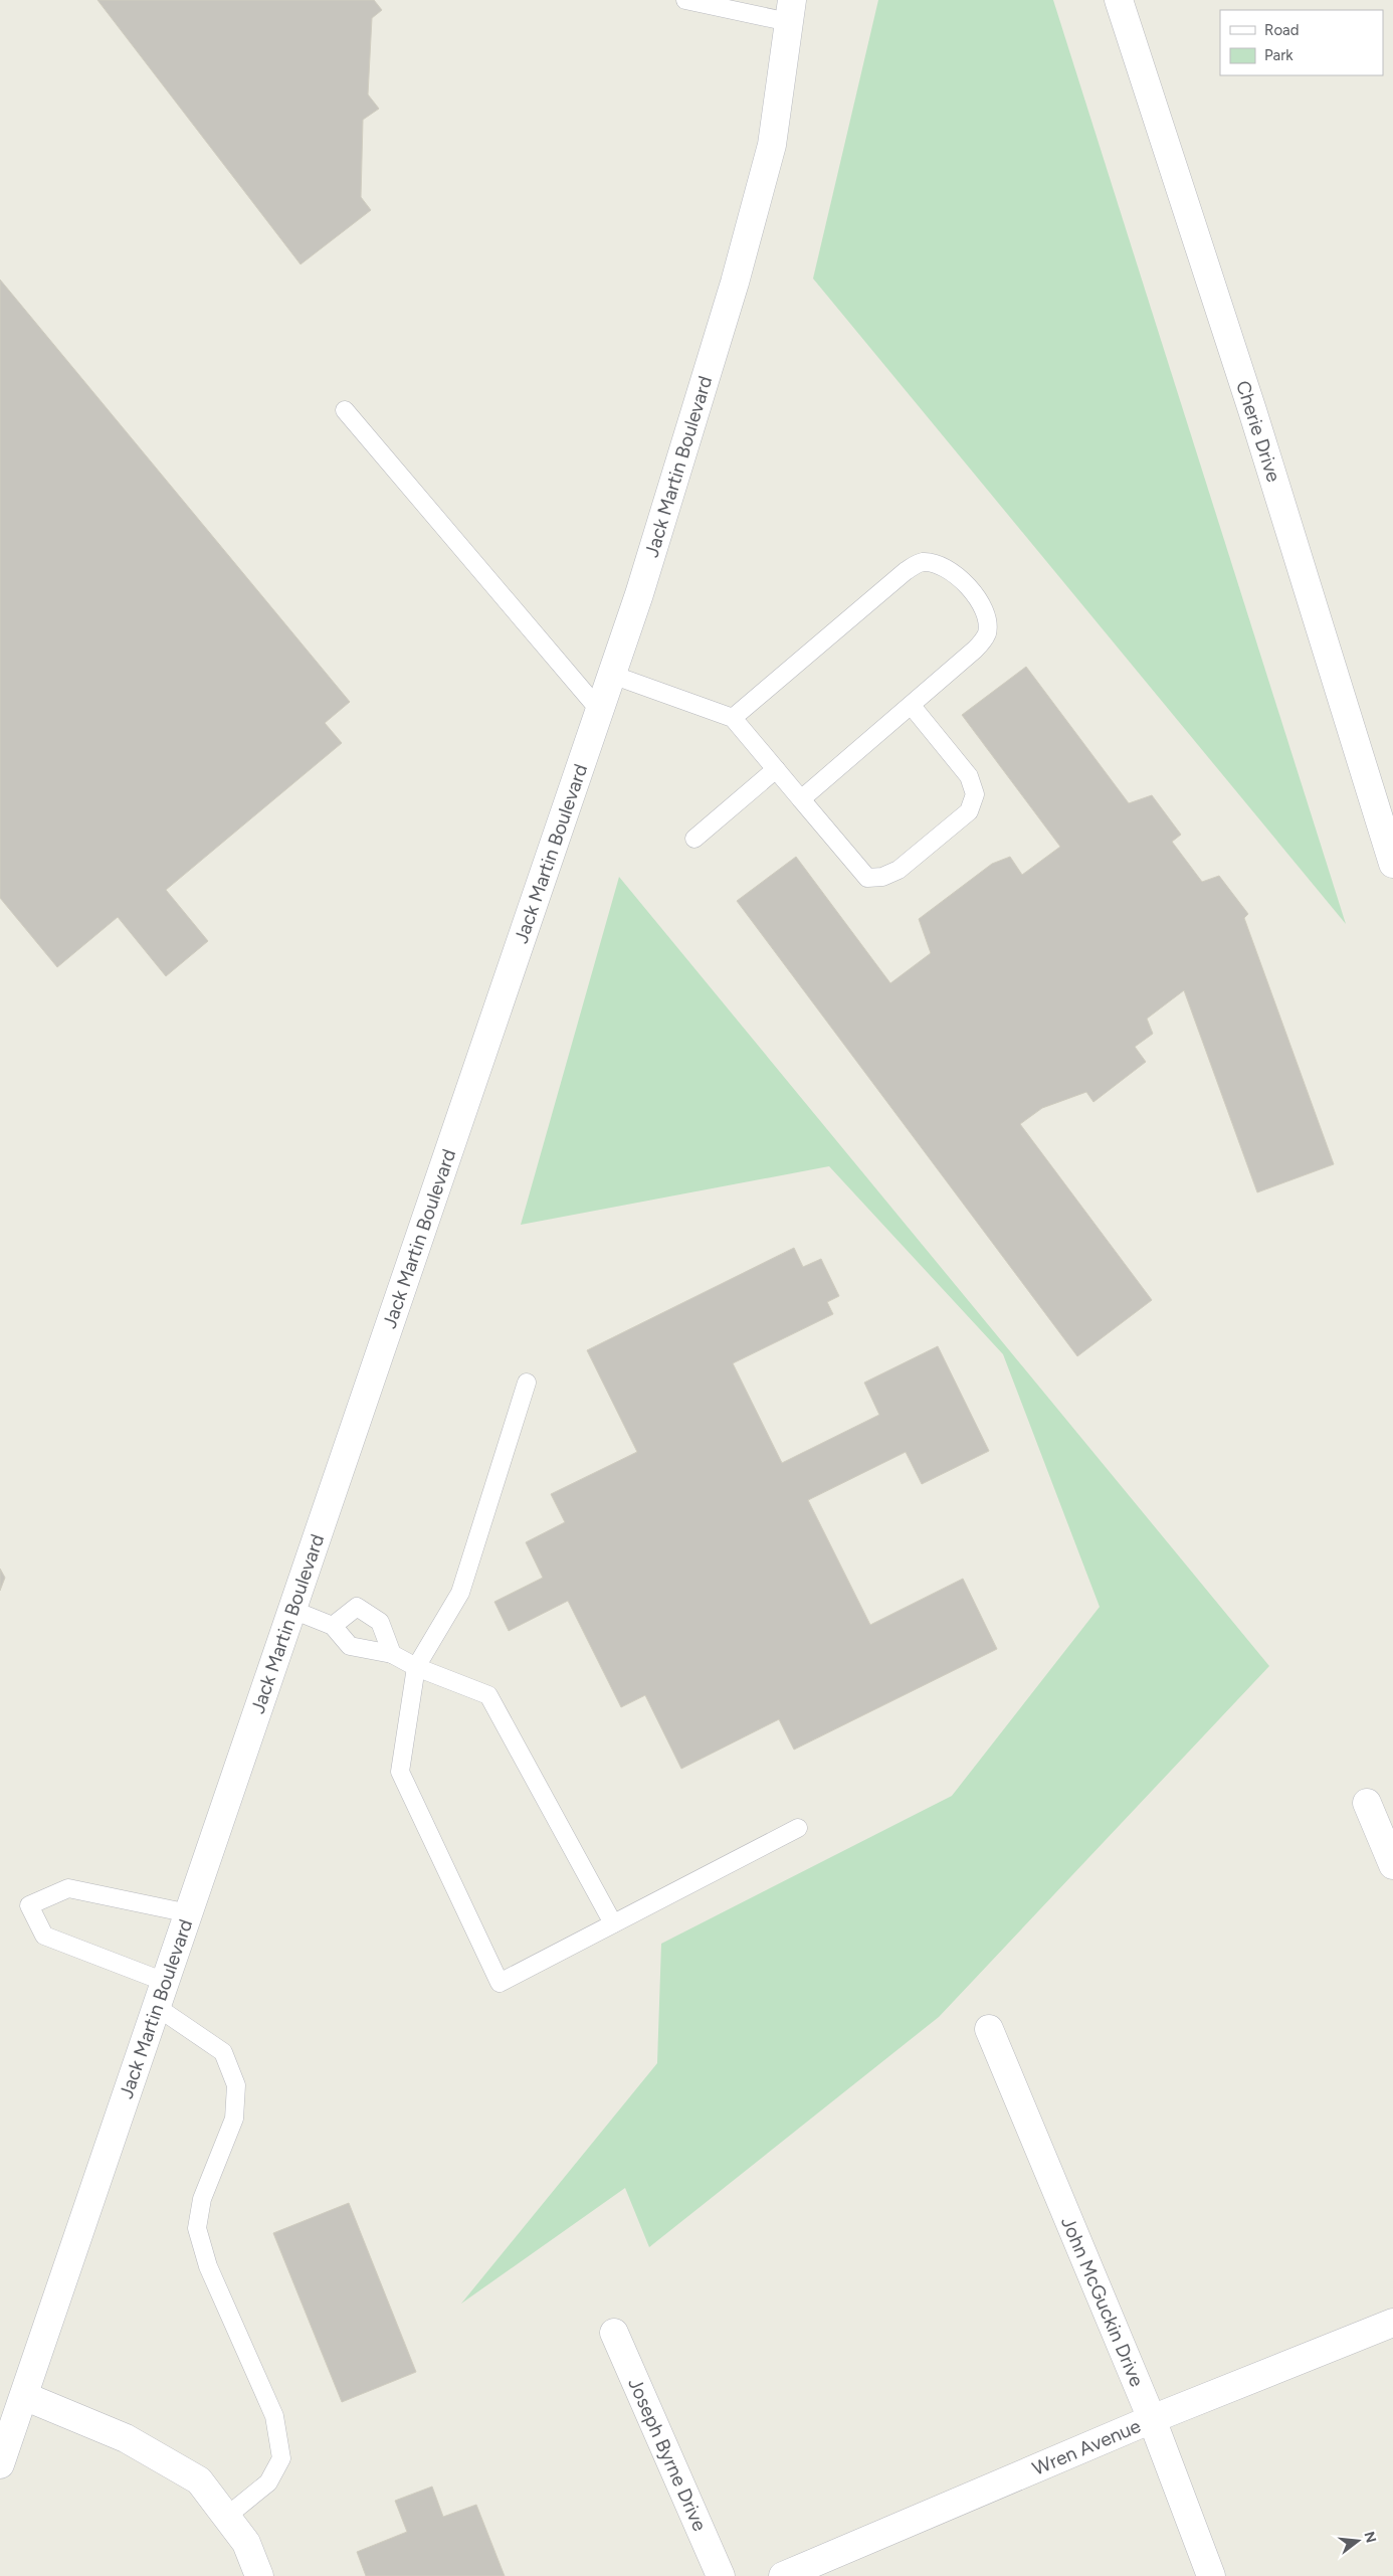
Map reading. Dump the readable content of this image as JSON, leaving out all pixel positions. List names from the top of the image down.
{
  "streets": {
    "street": [
      "Cherie Drive",
      "Jack Martin Boulevard",
      "John McGuckin Drive",
      "Wren Avenue",
      "Joseph Byrne Drive"
    ]
  },
  "crossings": [
    ["John McGuckin Drive", "Wren Avenue"]
  ],
  "legend": ["Road", "Park"],
  "north": "right"
}
